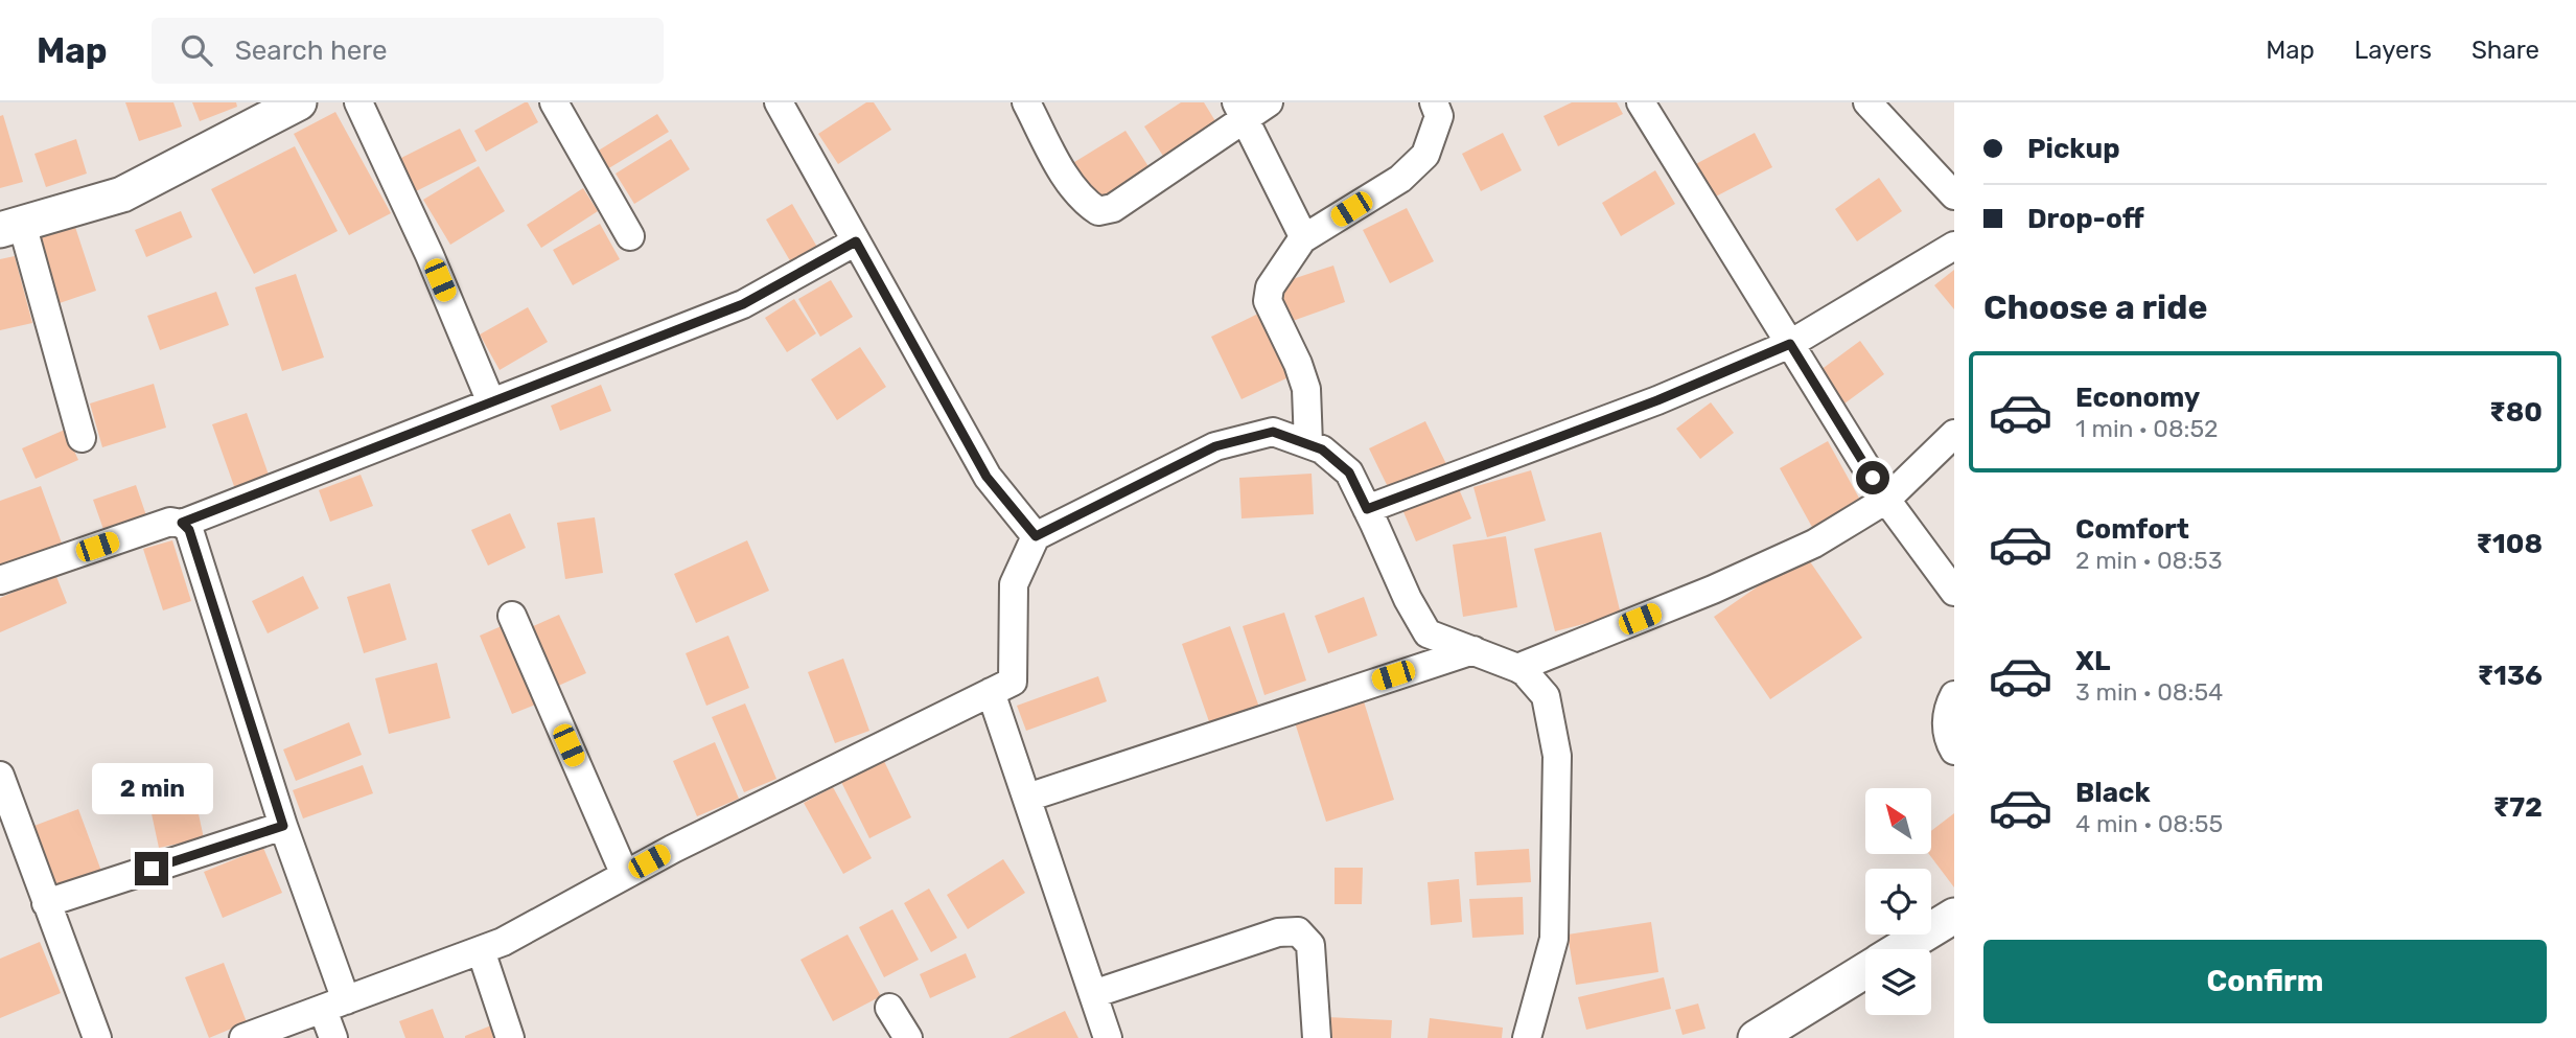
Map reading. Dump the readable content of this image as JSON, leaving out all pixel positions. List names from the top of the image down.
{
  "north": "top left",
  "page": {
    "header": "Map",
    "search": "Search here",
    "nav": ["Map", "Layers", "Share"],
    "banner": ["Pickup", "Drop-off"],
    "heading": "Choose a ride",
    "list": [
      {
        "name": "Economy",
        "note": "1 min · 08:52",
        "value": "₹80"
      },
      {
        "name": "Comfort",
        "note": "2 min · 08:53",
        "value": "₹108"
      },
      {
        "name": "XL",
        "note": "3 min · 08:54",
        "value": "₹136"
      },
      {
        "name": "Black",
        "note": "4 min · 08:55",
        "value": "₹72"
      }
    ],
    "bubble": "2 min",
    "buttons": "Confirm"
  }
}
